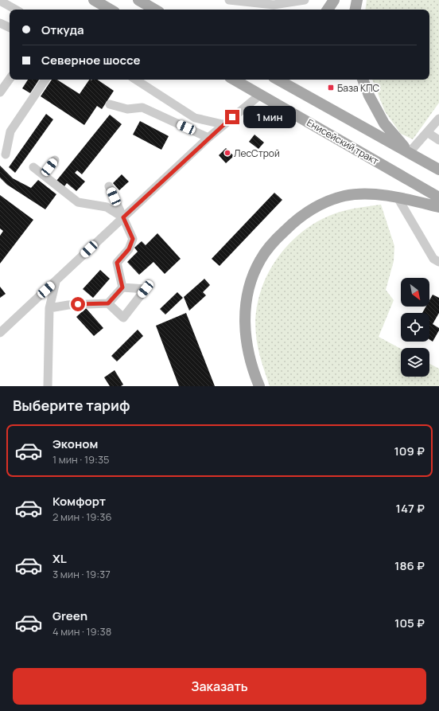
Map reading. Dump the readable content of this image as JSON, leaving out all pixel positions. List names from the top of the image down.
{
  "streets": {
    "main road": ["Енисейский тракт"]
  },
  "places": {
    "transit": ["База КПС"],
    "other": ["ЛесСтрой"]
  },
  "north": "bottom right",
  "page": {
    "banner": ["Откуда", "Северное шоссе"],
    "bubble": "1 мин",
    "heading": "Выберите тариф",
    "list": [
      {
        "name": "Эконом",
        "note": "1 мин · 19:35",
        "value": "109 ₽"
      },
      {
        "name": "Комфорт",
        "note": "2 мин · 19:36",
        "value": "147 ₽"
      },
      {
        "name": "XL",
        "note": "3 мин · 19:37",
        "value": "186 ₽"
      },
      {
        "name": "Green",
        "note": "4 мин · 19:38",
        "value": "105 ₽"
      }
    ],
    "buttons": "Заказать"
  }
}
